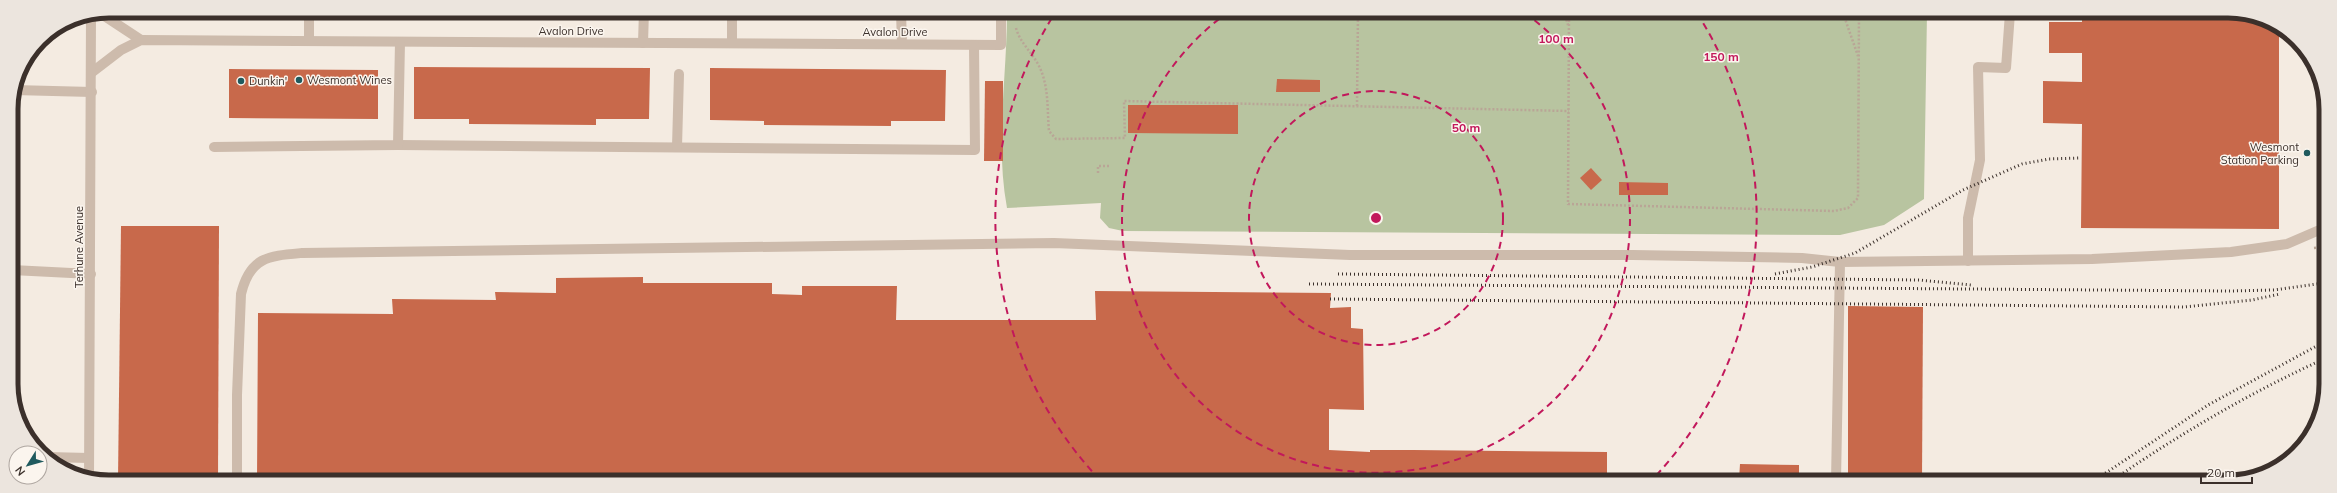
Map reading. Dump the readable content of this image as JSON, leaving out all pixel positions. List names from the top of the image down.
{
  "streets": {
    "street": ["Avalon Drive", "Terhune Avenue"]
  },
  "crossings": [
    ["Avalon Drive", "Terhune Avenue"]
  ],
  "places": ["Wesmont Wines", "Dunkin'", "Wesmont Station Parking"],
  "scale_bar": "20 m",
  "north": "bottom left",
  "rings": ["100 m", "150 m", "50 m"]
}
